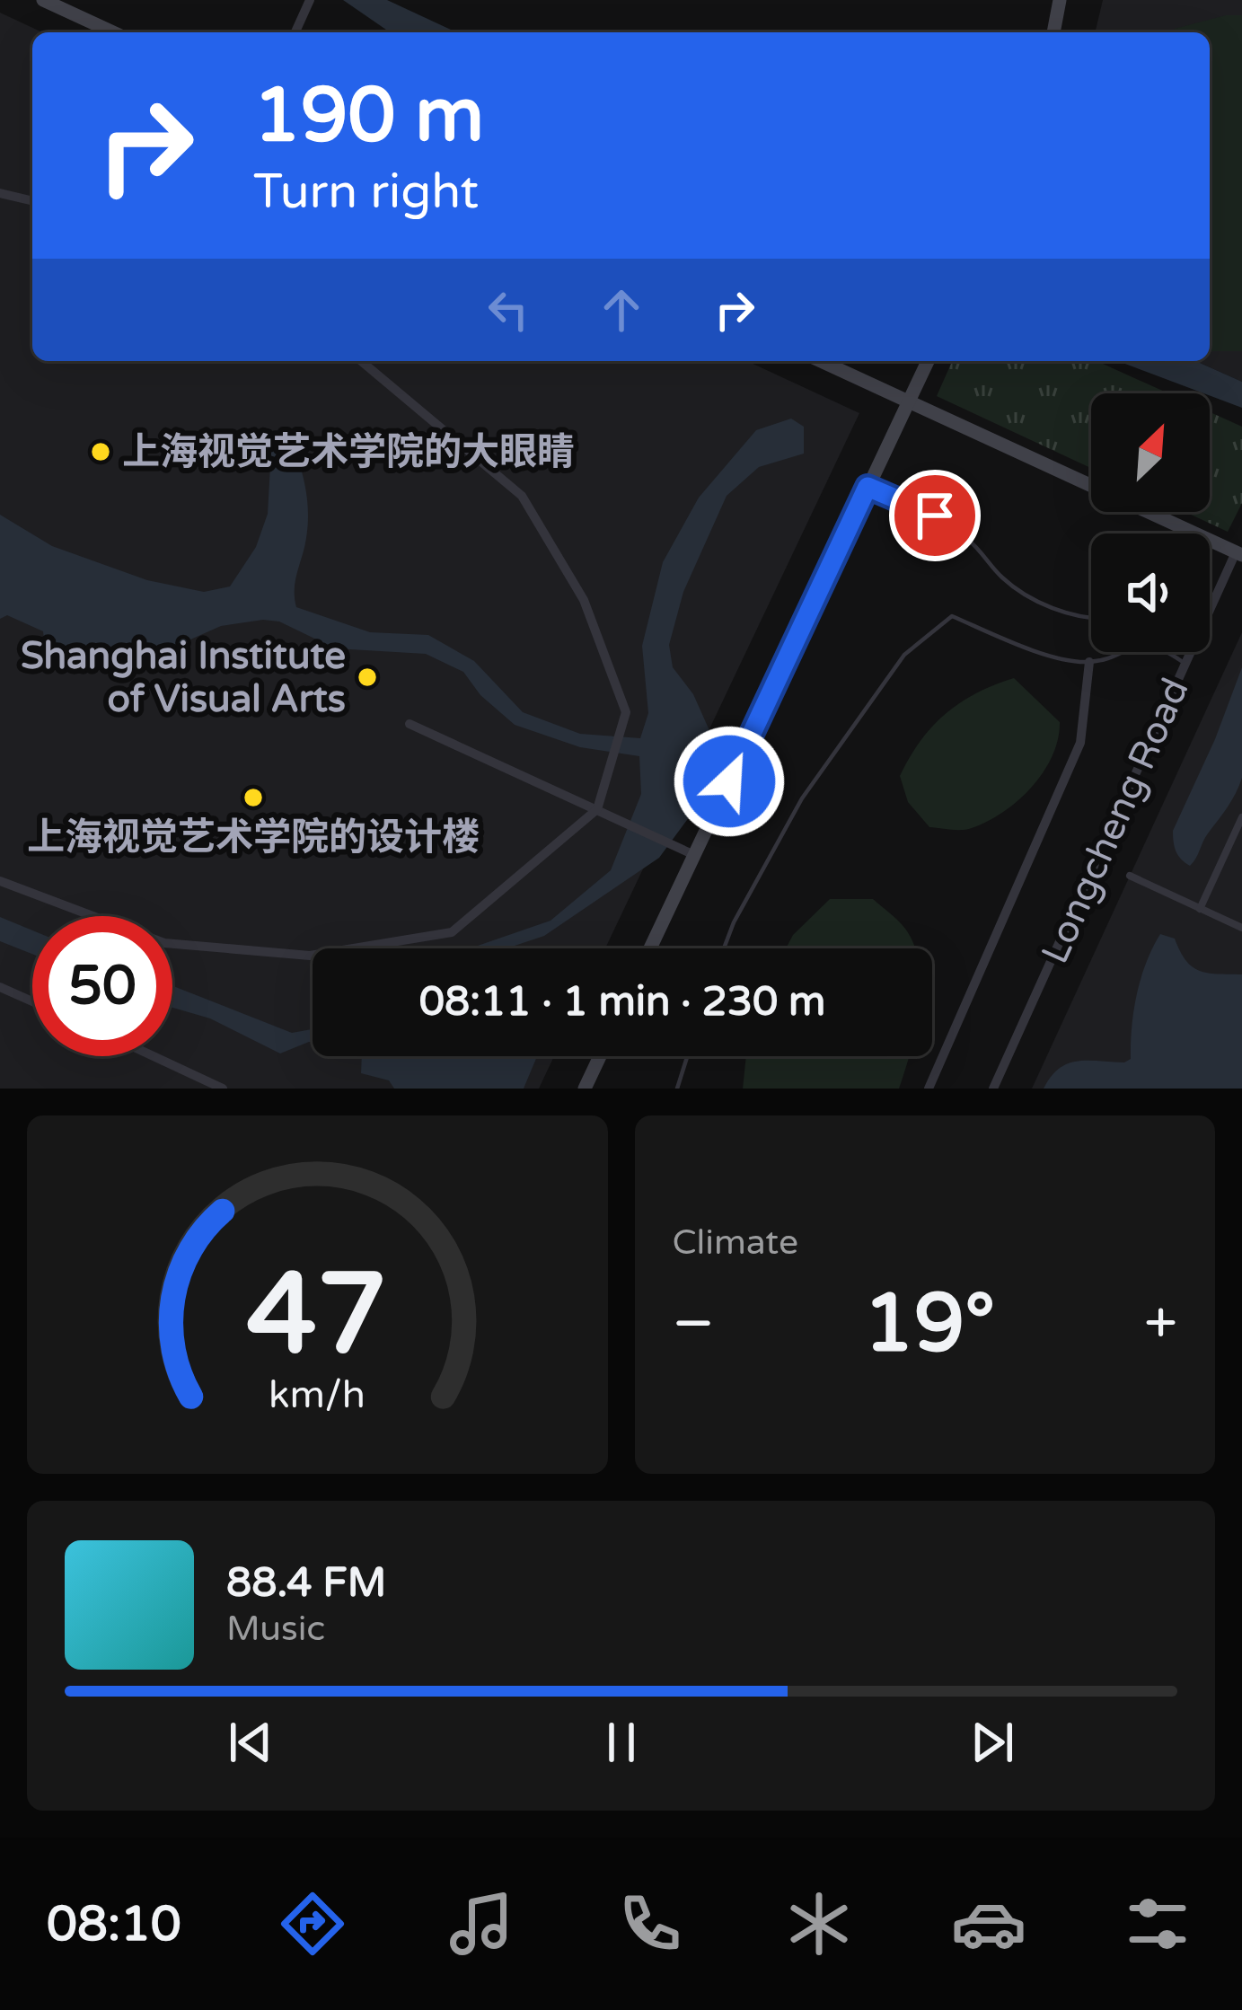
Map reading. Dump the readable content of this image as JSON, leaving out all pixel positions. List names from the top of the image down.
{
  "streets": {
    "street": ["Longcheng Road"]
  },
  "places": ["上海视觉艺术学院的大眼睛", "Shanghai Institute of Visual Arts", "上海视觉艺术学院的设计楼"],
  "north": "top right",
  "page": {
    "turn": ["190 m", "Turn right"],
    "limit": "50",
    "trip": "08:11 · 1 min · 230 m",
    "tile": "Climate",
    "heat": ["−", "19°", "+"],
    "song": ["88.4 FM", "Music"],
    "tabs": "08:10",
    "gauge": ["47", "km/h"]
  }
}
